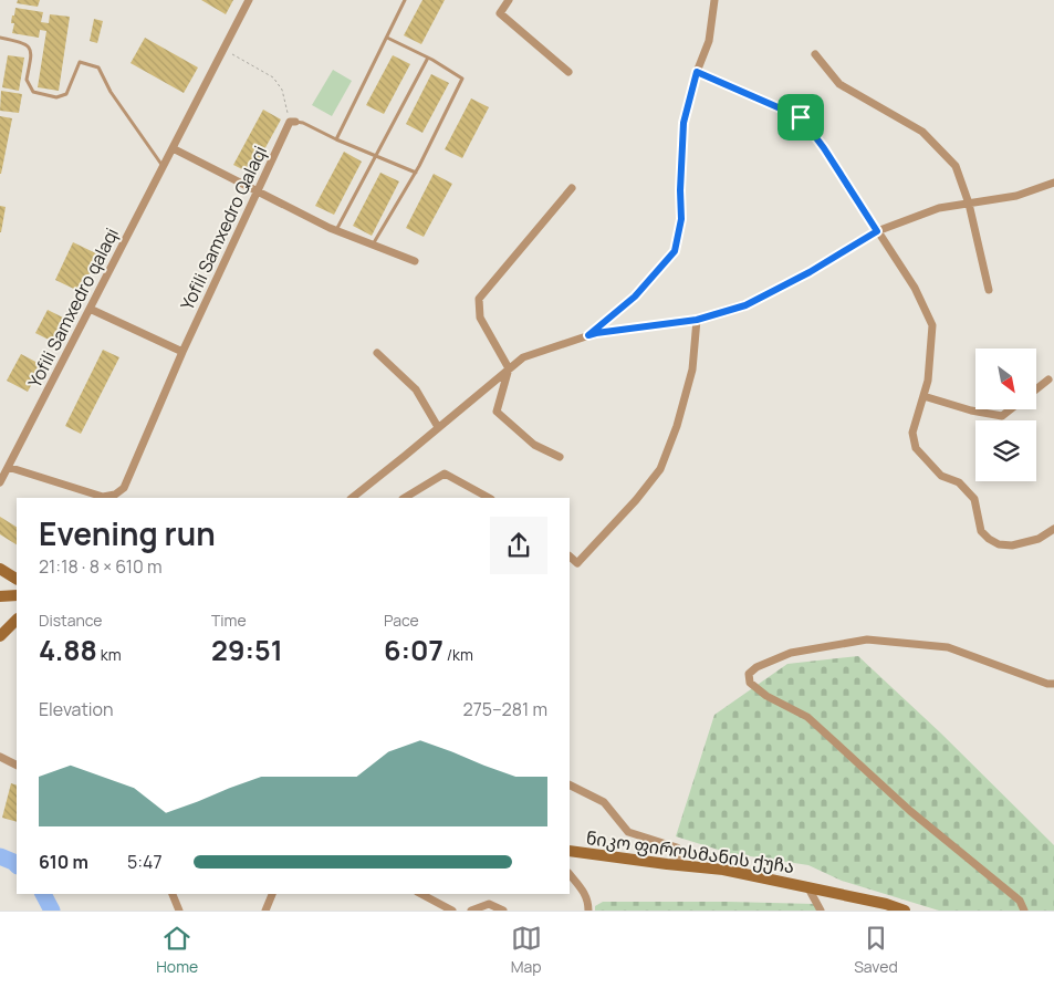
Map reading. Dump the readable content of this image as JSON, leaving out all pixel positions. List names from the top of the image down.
{
  "streets": {
    "main road": ["ნიკო ფიროსმანის ქუჩა"],
    "street": ["Yofili Samxedro Qalaqi", "Yofili Samxedro qalaqi"]
  },
  "crossings": [
    ["Yofili Samxedro Qalaqi", "Yofili Samxedro qalaqi"]
  ],
  "north": "bottom right",
  "page": {
    "heading": ["Evening run", "21:18 · 8 × 610 m"],
    "stats": [
      ["Distance", "4.88 km"],
      ["Time", "29:51"],
      ["Pace", "6:07 /km"]
    ],
    "chart": ["Elevation", "275–281 m"],
    "list": [
      {
        "name": "610 m",
        "note": "5:47"
      }
    ],
    "tabs": ["Home", "Map", "Saved"]
  }
}
